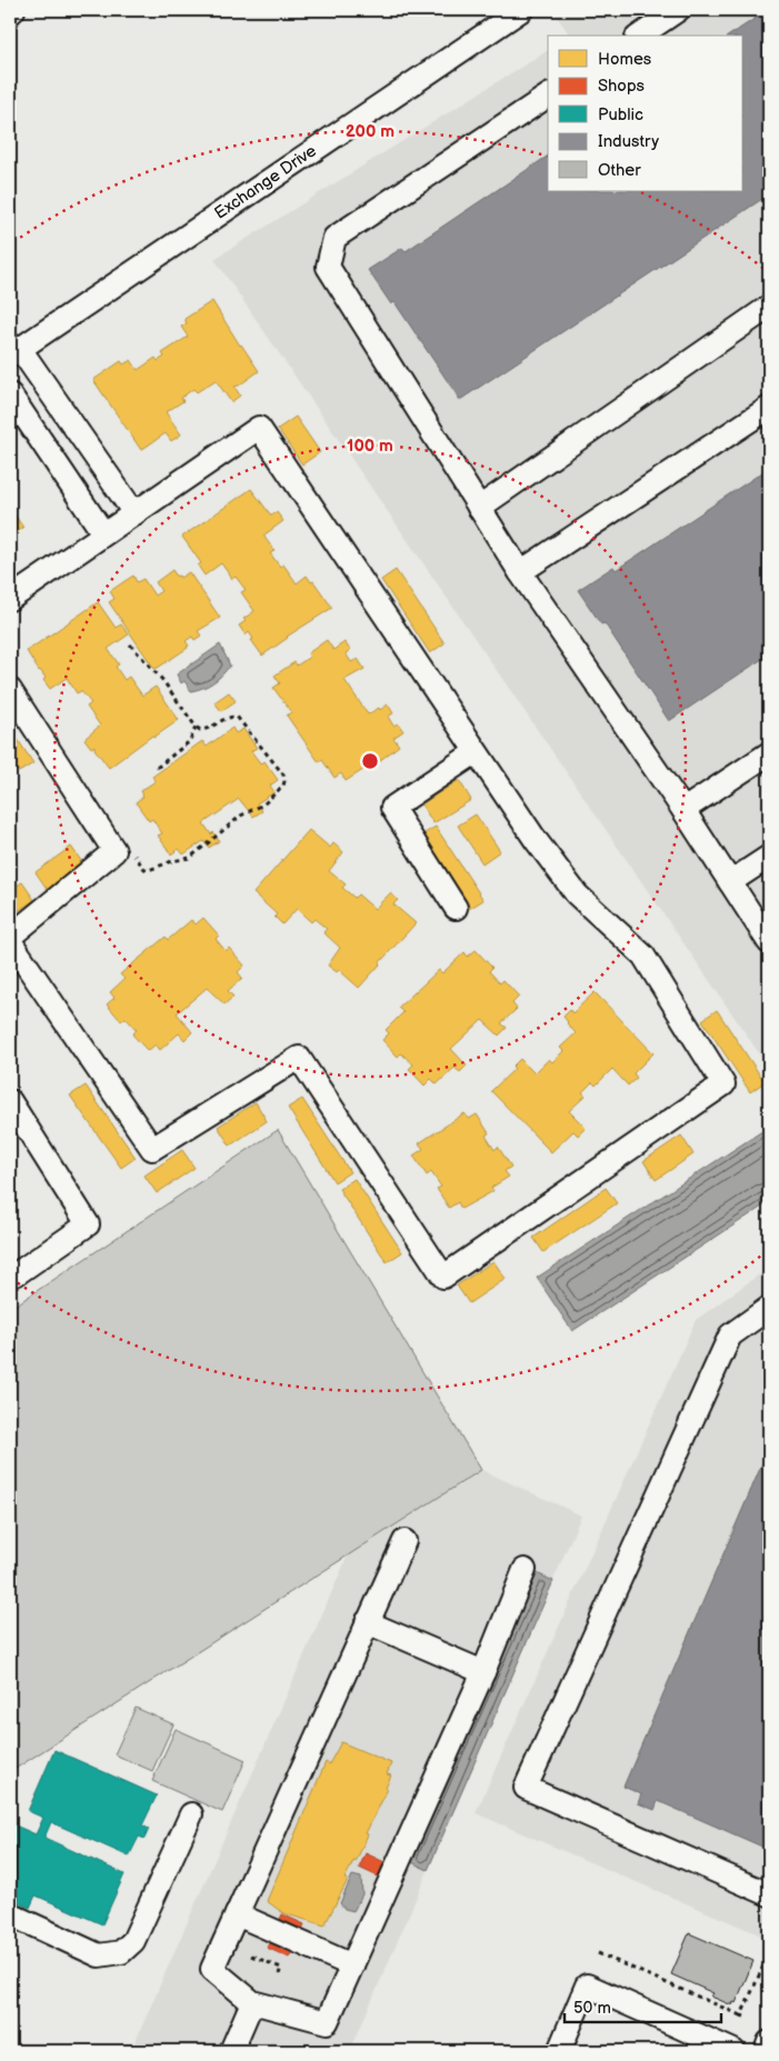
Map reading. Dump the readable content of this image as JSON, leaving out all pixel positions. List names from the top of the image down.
{
  "streets": {
    "street": ["Exchange Drive"]
  },
  "legend": [
    "Homes",
    "Shops",
    "Public",
    "Industry",
    "Other"
  ],
  "scale_bar": "50 m",
  "rings": ["200 m", "100 m"]
}
